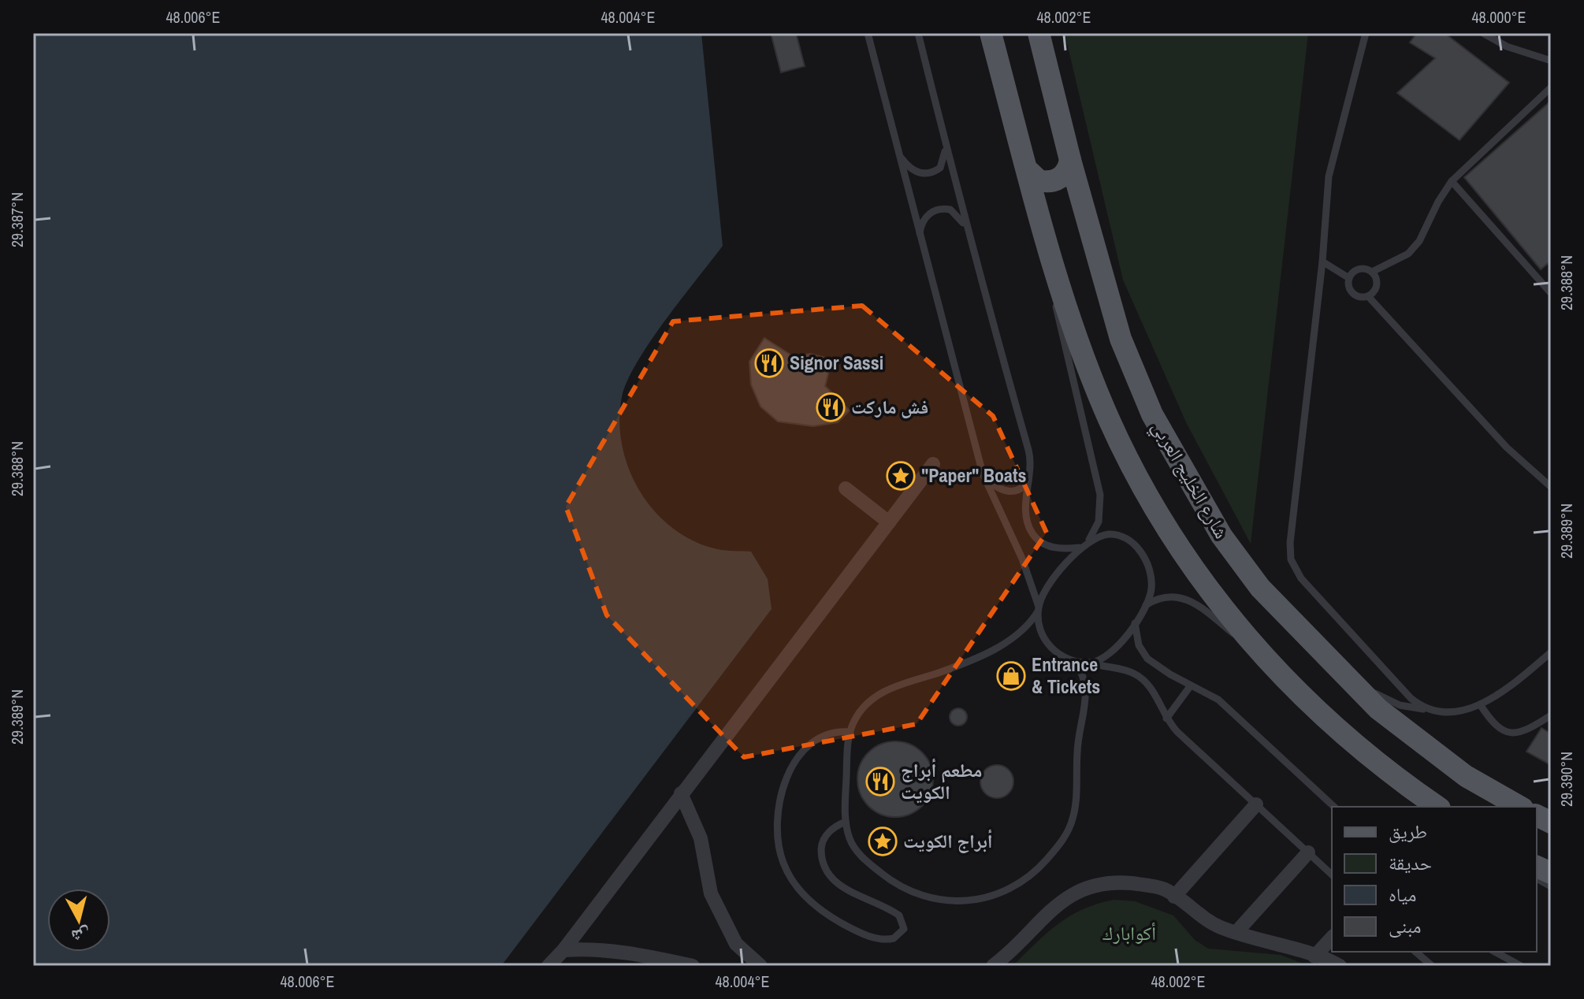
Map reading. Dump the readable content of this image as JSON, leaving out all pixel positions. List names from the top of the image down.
{
  "streets": {
    "main road": ["شارع الخليج العربي"]
  },
  "parks": ["أكوابارك"],
  "places": {
    "restaurant": ["Signor Sassi", "فش ماركت", "مطعم أبراج الكويت"],
    "place": ["\"Paper\" Boats", "أبراج الكويت"],
    "shop": ["Entrance & Tickets"]
  },
  "legend": [
    "طريق",
    "حديقة",
    "مياه",
    "مبنى"
  ],
  "north": "bottom",
  "coordinates": [
    "48.006°E",
    "48.004°E",
    "48.002°E",
    "48.000°E",
    "29.387°N",
    "29.388°N",
    "29.389°N",
    "29.390°N"
  ]
}
